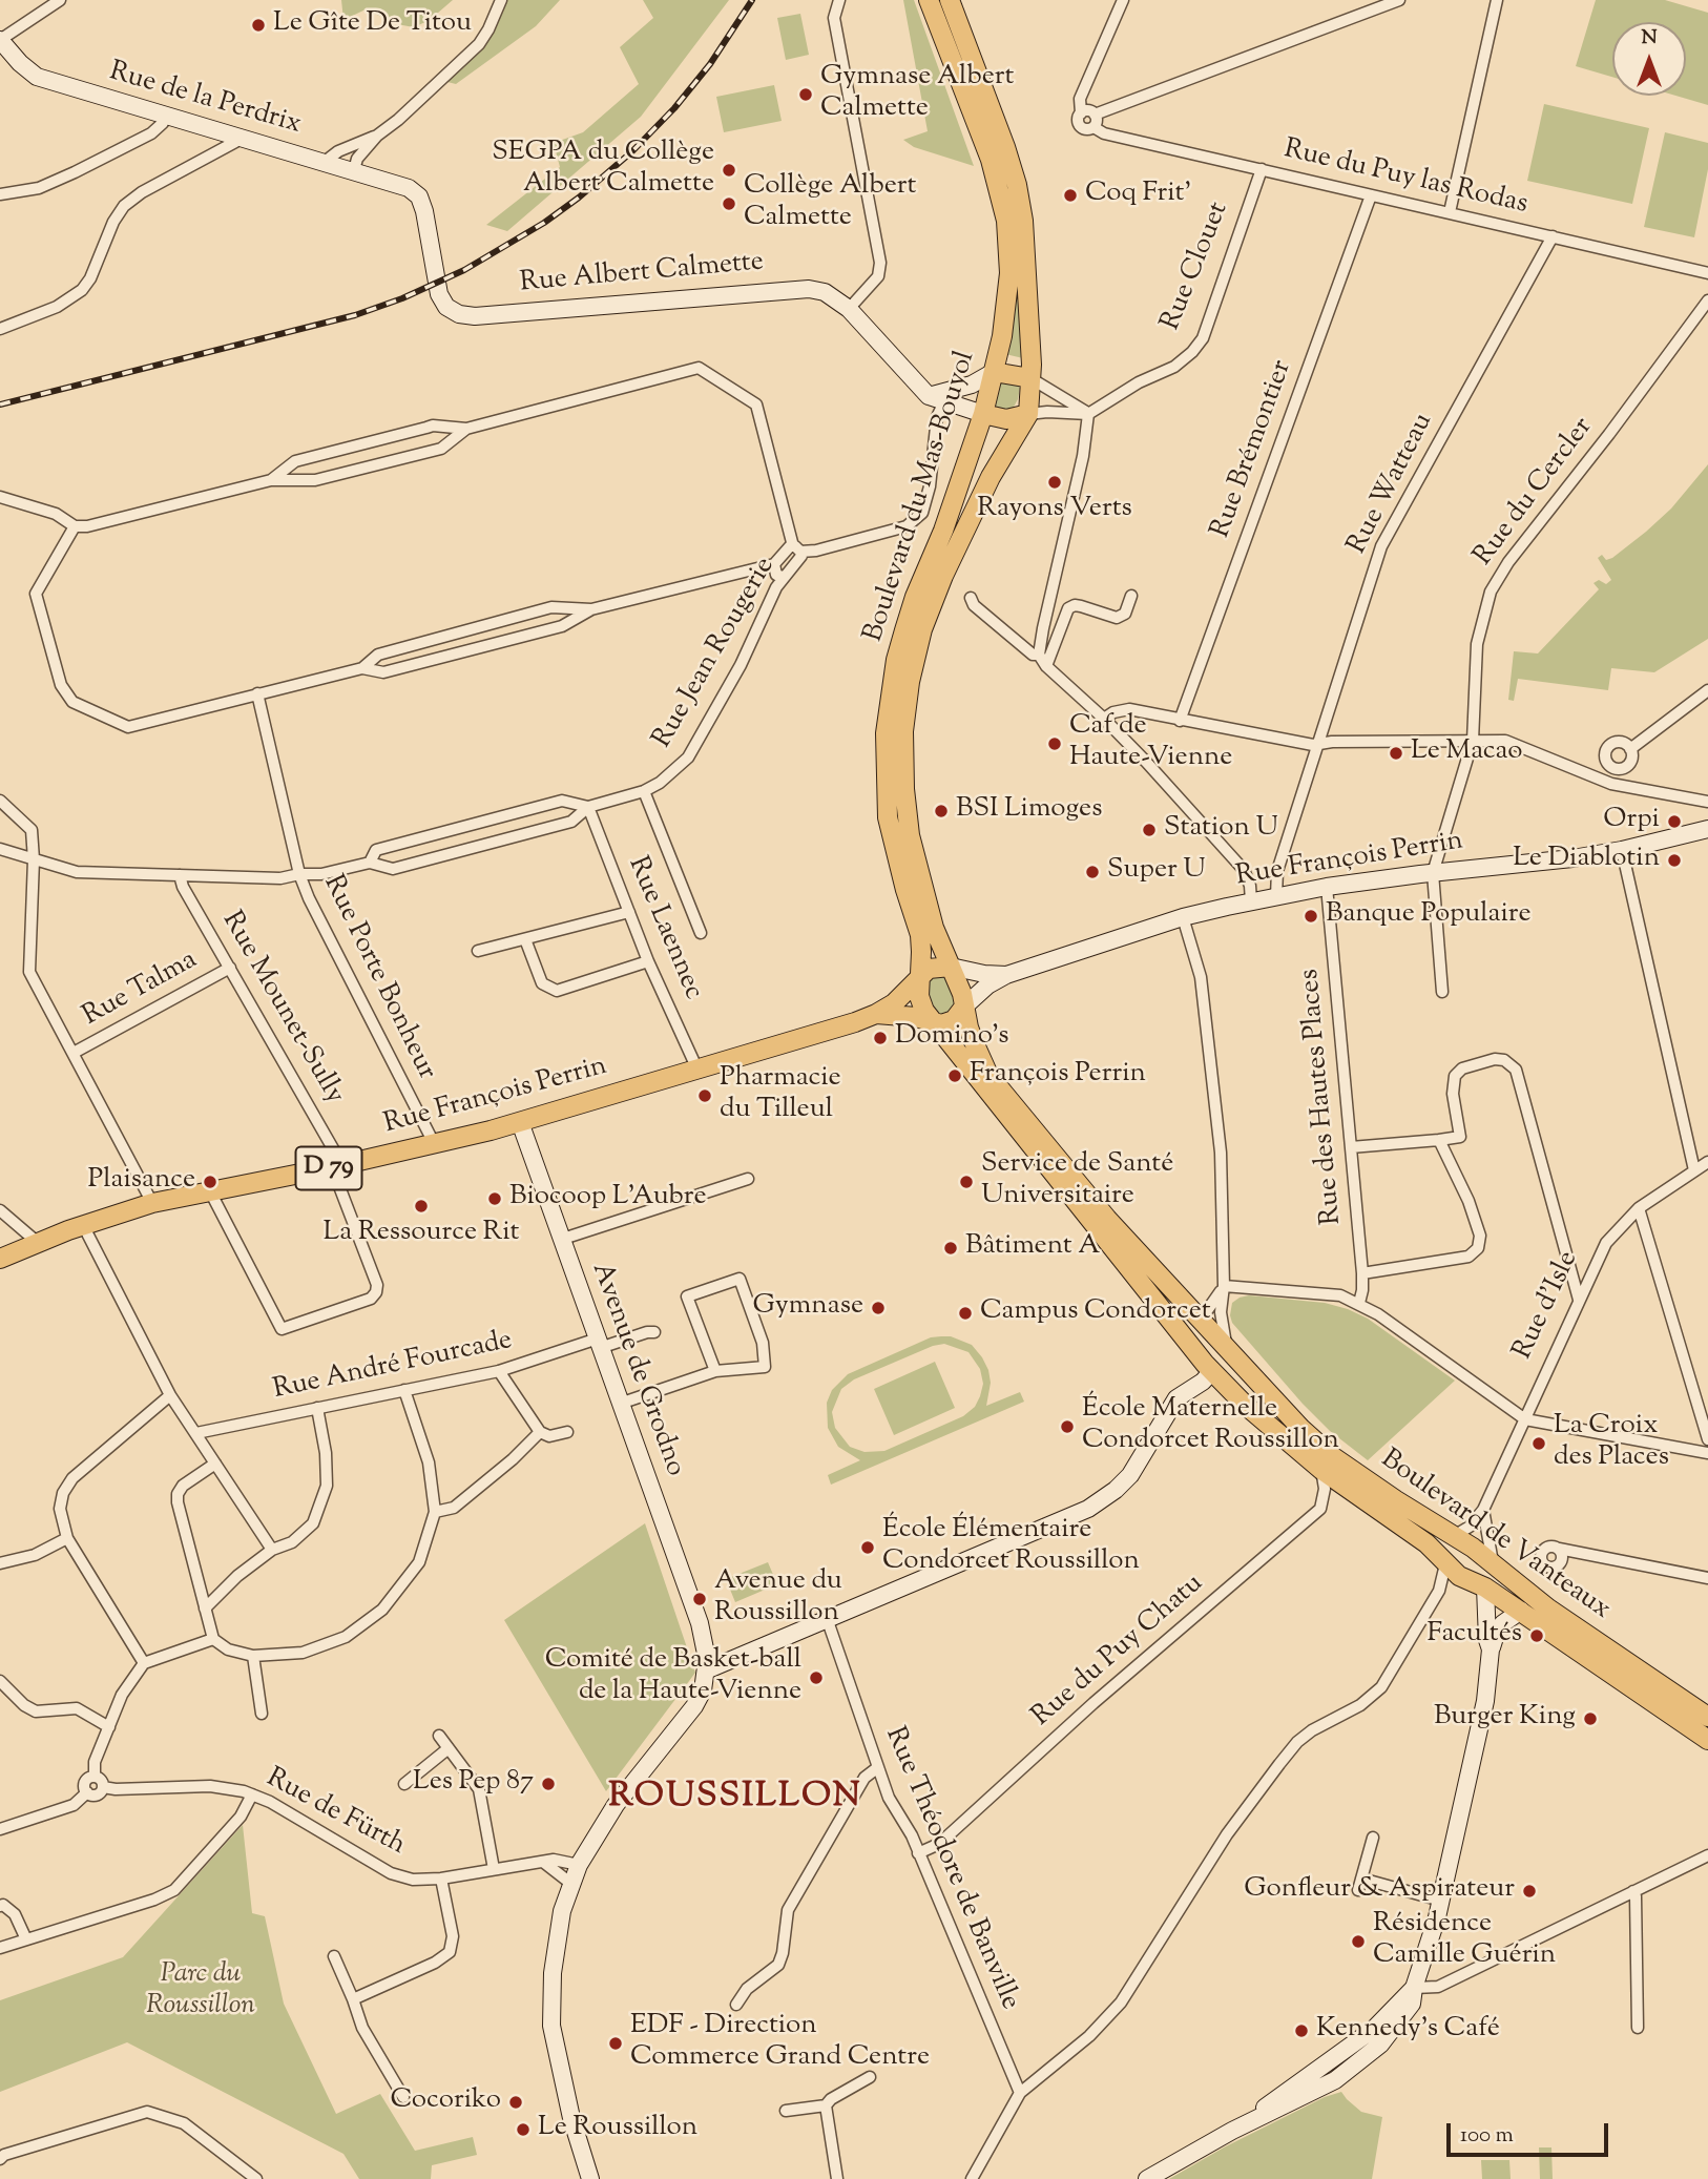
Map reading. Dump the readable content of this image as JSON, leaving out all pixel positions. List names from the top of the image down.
{
  "streets": {
    "main road": [
      "Rue Albert Calmette",
      "Boulevard du Mas-Bouyol",
      "Rue François Perrin",
      "D 79",
      "Boulevard de Vanteaux"
    ],
    "street": [
      "Rue de la Perdrix",
      "Rue du Puy las Rodas",
      "Rue Clouet",
      "Rue Brémontier",
      "Rue Watteau",
      "Rue du Cercler",
      "Rue Jean Rougerie",
      "Rue Laennec",
      "Rue Porte Bonheur",
      "Rue Talma",
      "Rue Mounet-Sully",
      "Rue des Hautes Places",
      "Rue d'Isle",
      "Rue André Fourcade",
      "Avenue de Grodno",
      "Rue du Puy Chatu",
      "Rue de Fürth",
      "Rue Théodore de Banville"
    ]
  },
  "crossings": [
    ["Rue de la Perdrix", "Rue Albert Calmette"],
    ["Rue du Puy las Rodas", "Rue Clouet"],
    ["Rue du Puy las Rodas", "Rue Brémontier"],
    ["Rue du Puy las Rodas", "Rue Watteau"],
    ["Rue Albert Calmette", "Boulevard du Mas-Bouyol"],
    ["Rue Watteau", "Rue François Perrin"],
    ["Rue du Cercler", "Rue François Perrin"],
    ["Boulevard du Mas-Bouyol", "Rue François Perrin"],
    ["Boulevard du Mas-Bouyol", "Boulevard de Vanteaux"],
    ["Rue Jean Rougerie", "Rue Laennec"],
    ["Rue Jean Rougerie", "Rue Porte Bonheur"],
    ["Rue Jean Rougerie", "Rue Mounet-Sully"],
    ["Rue François Perrin", "Rue Laennec"],
    ["Rue François Perrin", "Rue Porte Bonheur"],
    ["Rue François Perrin", "Rue Mounet-Sully"],
    ["Rue François Perrin", "Rue des Hautes Places"],
    ["Rue François Perrin", "Avenue de Grodno"],
    ["Rue François Perrin", "Boulevard de Vanteaux"],
    ["Rue Talma", "Rue Mounet-Sully"],
    ["Rue d'Isle", "Boulevard de Vanteaux"],
    ["Rue André Fourcade", "Avenue de Grodno"],
    ["Boulevard de Vanteaux", "Rue du Puy Chatu"],
    ["Rue du Puy Chatu", "Rue Théodore de Banville"]
  ],
  "districts": ["ROUSSILLON"],
  "parks": ["Parc du Roussillon"],
  "places": [
    "Le Gîte De Titou",
    "Gymnase Albert Calmette",
    "SEGPA du Collège Albert Calmette",
    "Coq Frit'",
    "Collège Albert Calmette",
    "Rayons Verts",
    "Caf de Haute-Vienne",
    "Le Macao",
    "BSI Limoges",
    "Orpi",
    "Station U",
    "Le Diablotin",
    "Super U",
    "Banque Populaire",
    "Domino's",
    "François Perrin",
    "Pharmacie du Tilleul",
    "Plaisance",
    "Service de Santé Universitaire",
    "Biocoop L'Aubre",
    "La Ressource Rit",
    "Bâtiment A",
    "Gymnase",
    "Campus Condorcet",
    "École Maternelle Condorcet Roussillon",
    "La Croix des Places",
    "École Élémentaire Condorcet Roussillon",
    "Avenue du Roussillon",
    "Facultés",
    "Comité de Basket-ball de la Haute-Vienne",
    "Burger King",
    "Les Pep 87",
    "Gonfleur & Aspirateur",
    "Résidence Camille Guérin",
    "Kennedy's Café",
    "EDF - Direction Commerce Grand Centre",
    "Cocoriko",
    "Le Roussillon"
  ],
  "scale_bar": "100 m",
  "north": "top"
}
